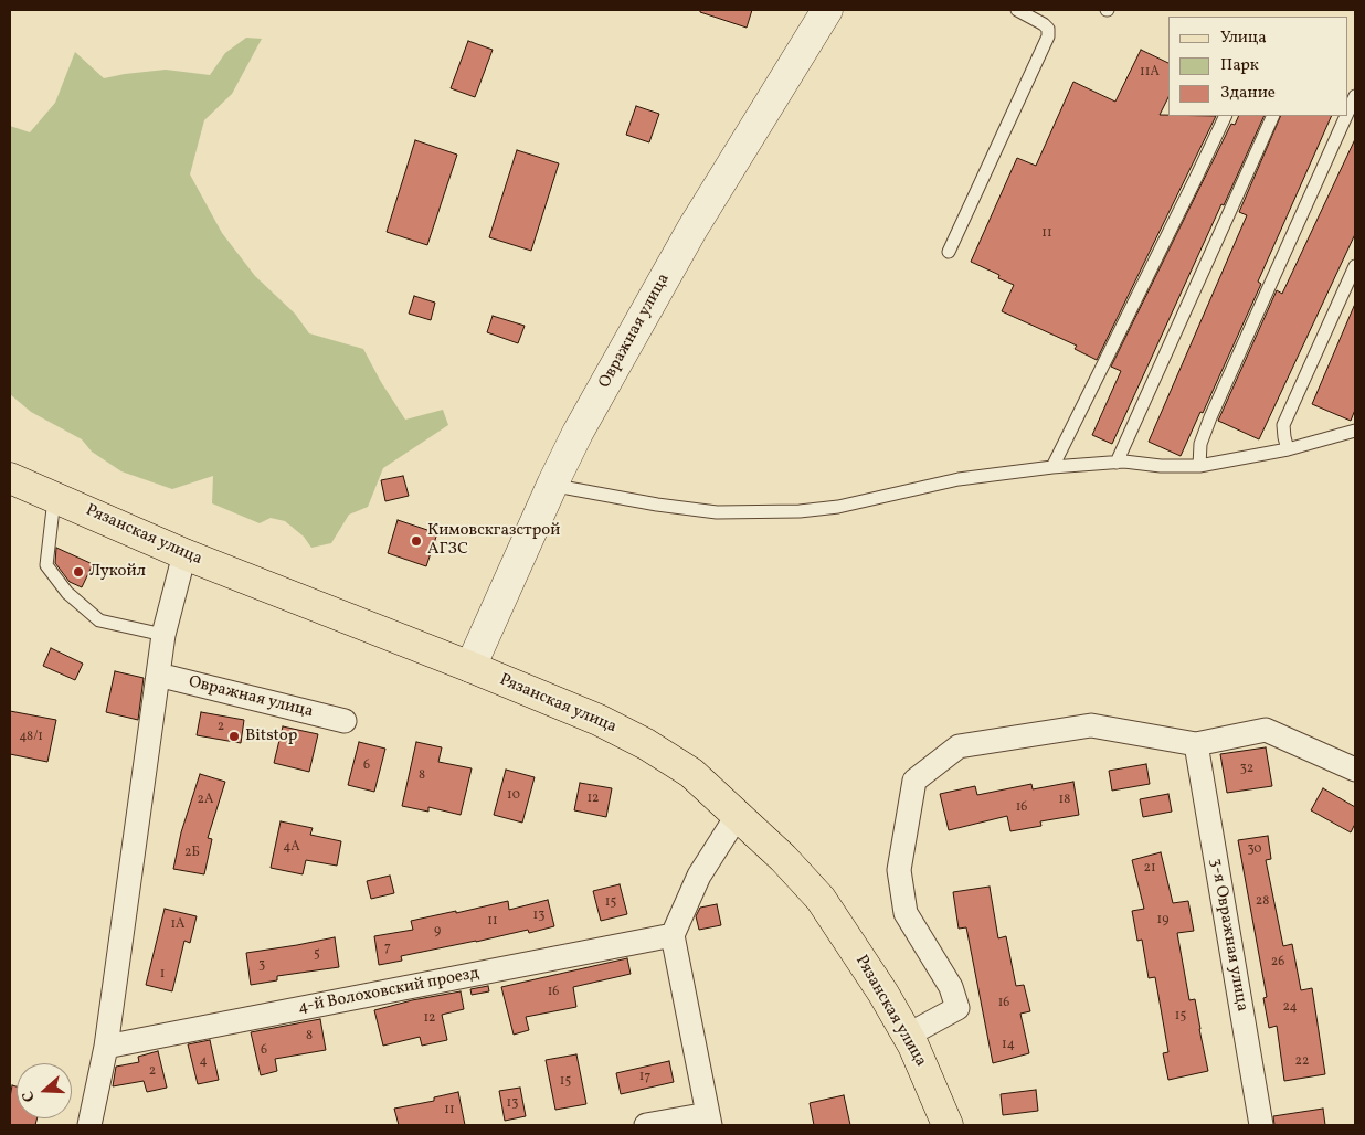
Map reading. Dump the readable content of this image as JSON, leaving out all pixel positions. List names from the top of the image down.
{
  "streets": {
    "main road": ["Рязанская улица"],
    "street": ["Овражная улица", "3-я Овражная улица", "4-й Волоховский проезд"]
  },
  "crossings": [
    ["Овражная улица", "Рязанская улица"]
  ],
  "places": ["Кимовскгазстрой АГЗС", "Лукойл", "Bitstop"],
  "house_numbers": [
    "11А",
    "11",
    "2",
    "48/1",
    "6",
    "32",
    "8",
    "10",
    "12",
    "2А",
    "18",
    "16",
    "4А",
    "30",
    "2Б",
    "21",
    "28",
    "15",
    "13",
    "19",
    "11",
    "1А",
    "9",
    "7",
    "5",
    "26",
    "3",
    "1",
    "16",
    "16",
    "24",
    "15",
    "12",
    "8",
    "14",
    "6",
    "4",
    "22",
    "2",
    "17",
    "15",
    "13",
    "11"
  ],
  "legend": ["Улица", "Парк", "Здание"],
  "north": "left"
}
